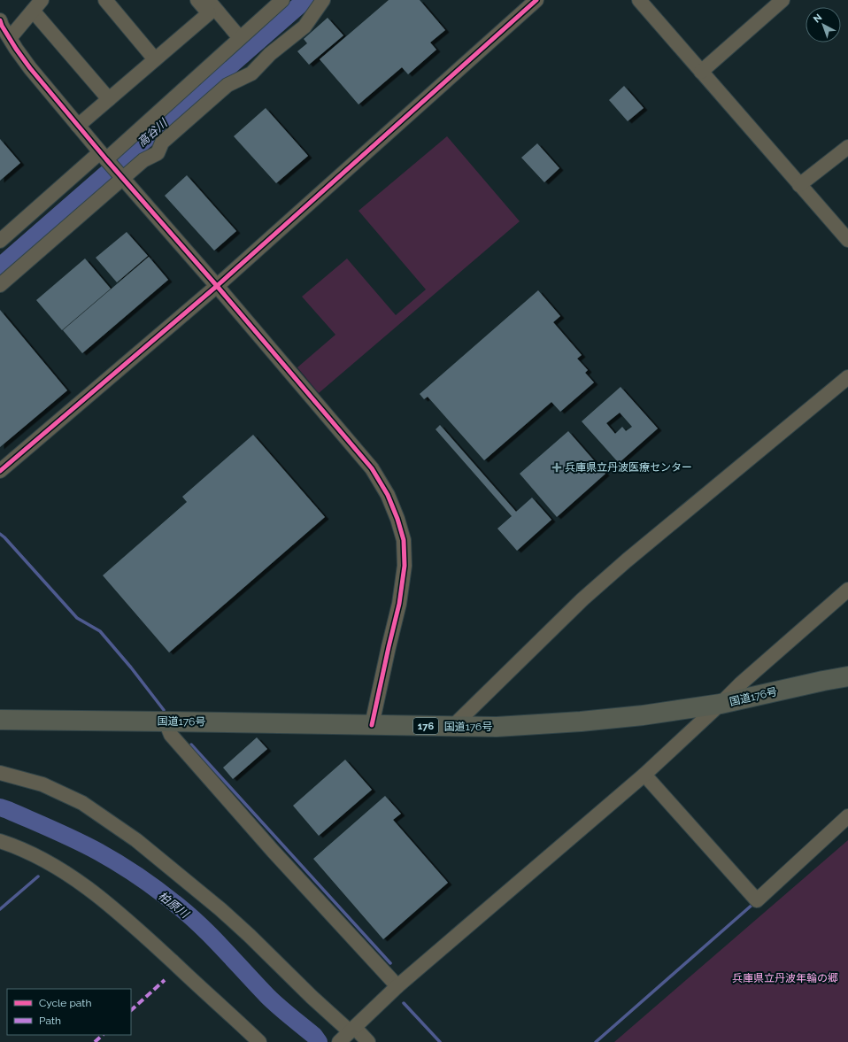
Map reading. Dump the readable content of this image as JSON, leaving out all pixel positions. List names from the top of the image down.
{
  "streets": {
    "highway": ["国道176号", "176"]
  },
  "water": ["高谷川", "柏原川"],
  "parks": ["兵庫県立丹波年輪の郷"],
  "places": {
    "health": ["兵庫県立丹波医療センター"]
  },
  "legend": ["Cycle path", "Path"],
  "north": "top left"
}
